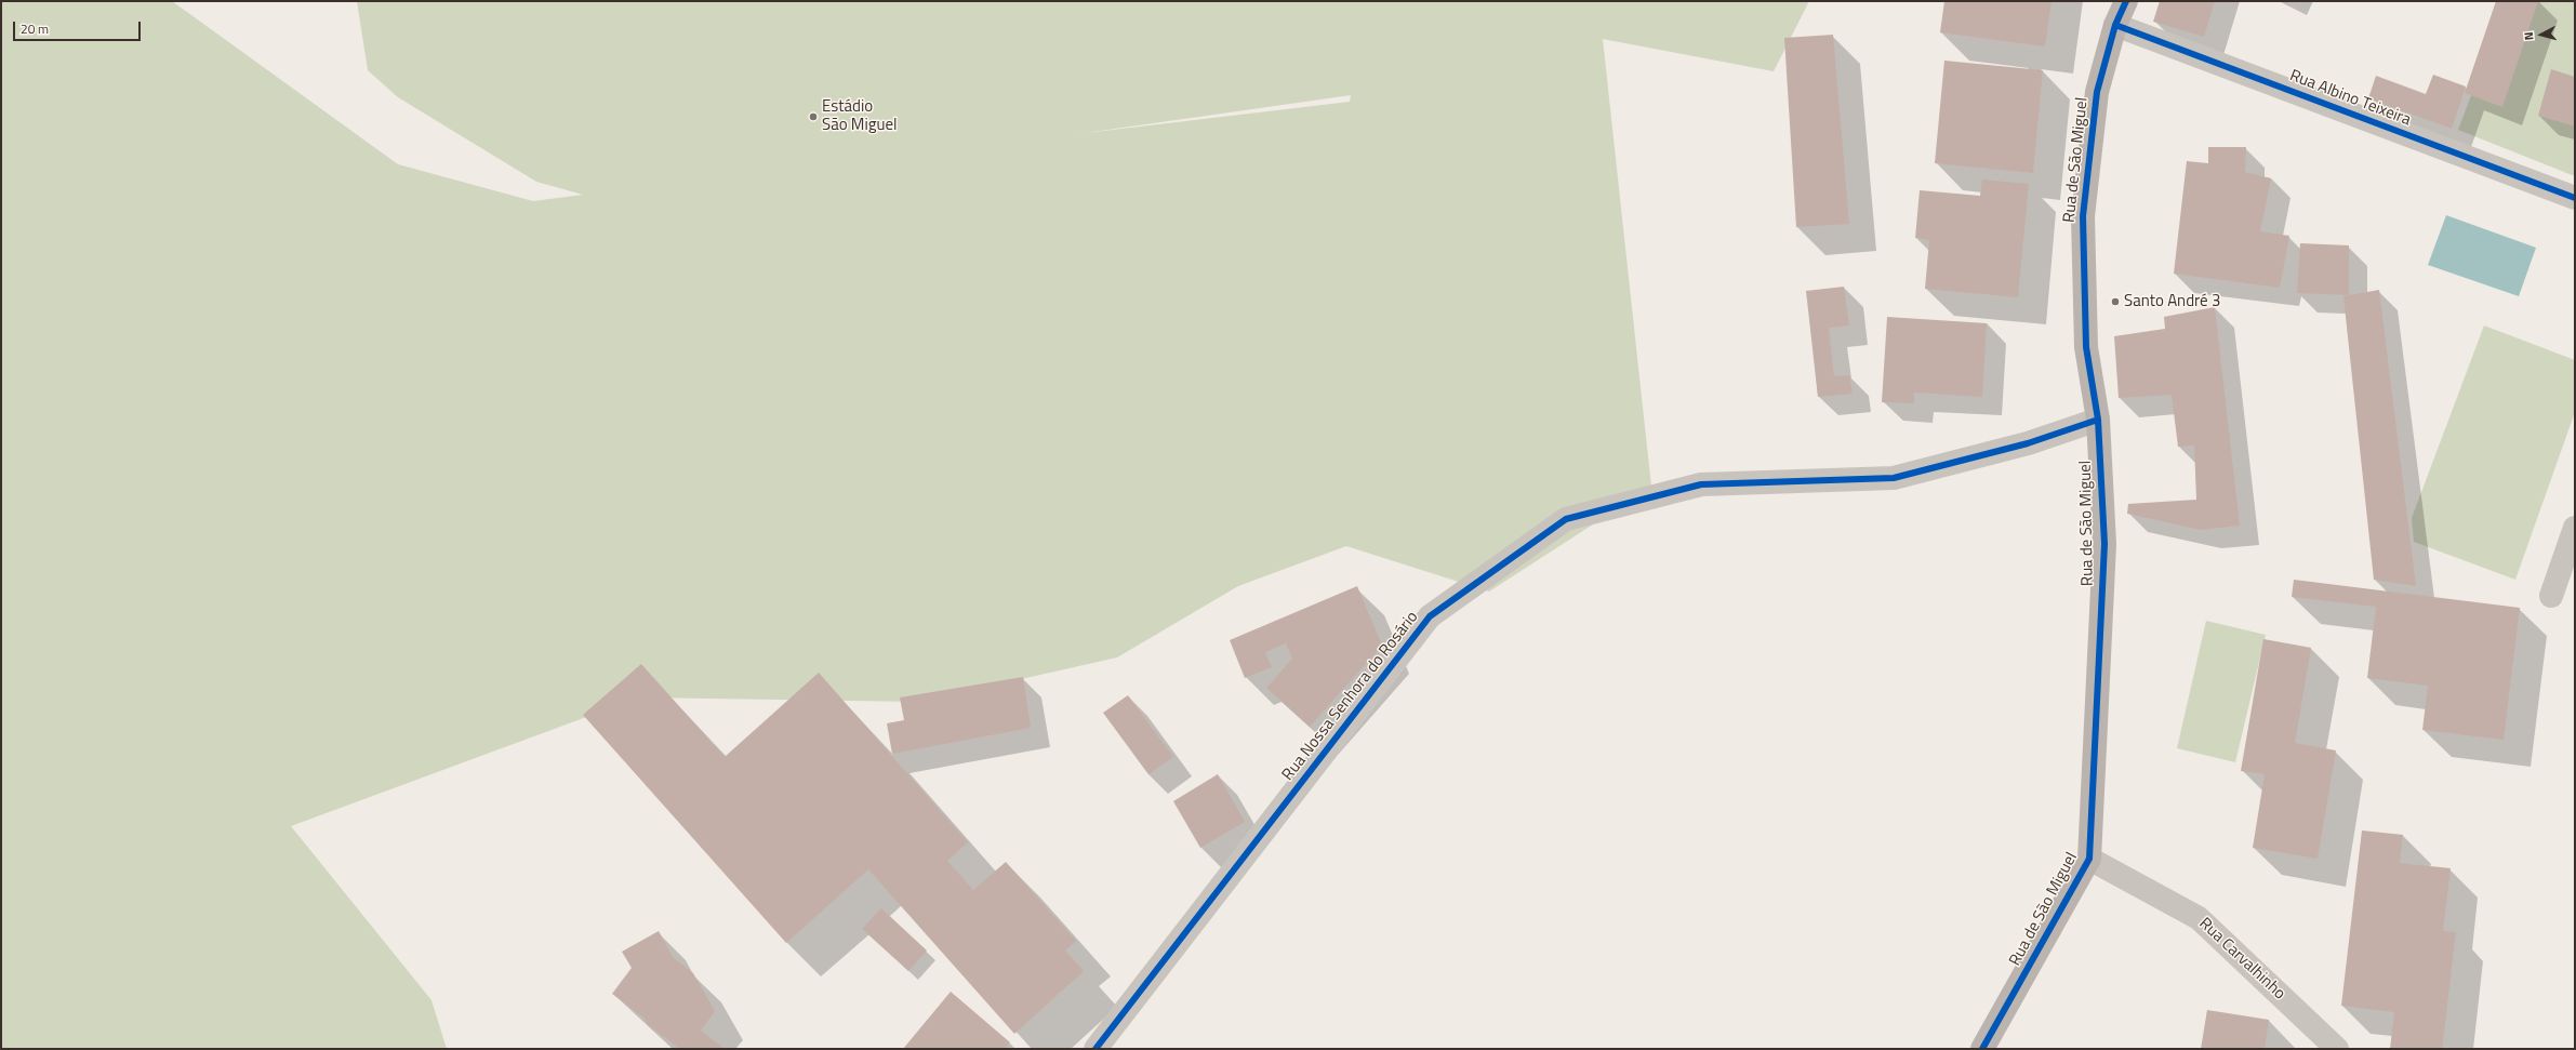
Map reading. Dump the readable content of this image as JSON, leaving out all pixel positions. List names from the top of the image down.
{
  "streets": {
    "street": [
      "Rua Albino Teixeira",
      "Rua de São Miguel",
      "Rua Nossa Senhora do Rosário",
      "Rua Carvalhinho"
    ]
  },
  "crossings": [
    ["Rua Albino Teixeira", "Rua de São Miguel"],
    ["Rua de São Miguel", "Rua Nossa Senhora do Rosário"],
    ["Rua de São Miguel", "Rua Carvalhinho"]
  ],
  "places": ["Estádio São Miguel", "Santo André 3"],
  "scale_bar": "20 m",
  "north": "left"
}
